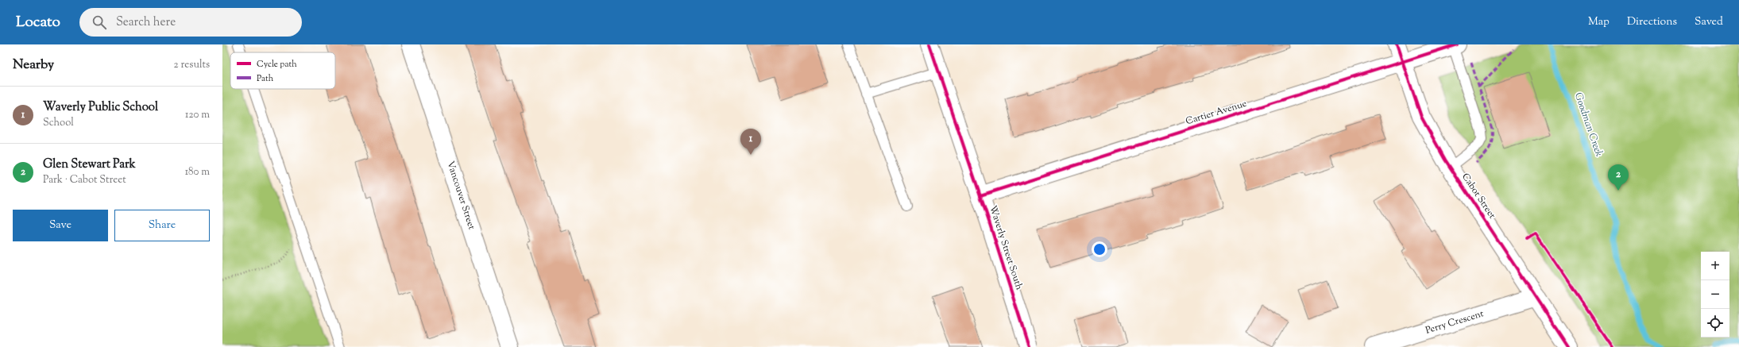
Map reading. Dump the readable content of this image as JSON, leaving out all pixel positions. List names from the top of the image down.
{
  "streets": {
    "street": [
      "Cartier Avenue",
      "Vancouver Street",
      "Cabot Street",
      "Waverly Street South",
      "Perry Crescent"
    ]
  },
  "crossings": [
    ["Cartier Avenue", "Cabot Street"],
    ["Cartier Avenue", "Waverly Street South"],
    ["Cabot Street", "Perry Crescent"]
  ],
  "water": ["Goodman Creek"],
  "legend": ["Cycle path", "Path"],
  "page": {
    "header": "Locato",
    "search": "Search here",
    "nav": ["Map", "Directions", "Saved"],
    "heading": ["Nearby", "2 results"],
    "list": [
      {
        "mark": "1",
        "name": "Waverly Public School",
        "note": "School",
        "value": "120 m"
      },
      {
        "mark": "2",
        "name": "Glen Stewart Park",
        "note": "Park · Cabot Street",
        "value": "180 m"
      }
    ],
    "pins": ["1", "2"],
    "buttons": ["Save", "Share"],
    "map_buttons": ["+", "−"]
  }
}
